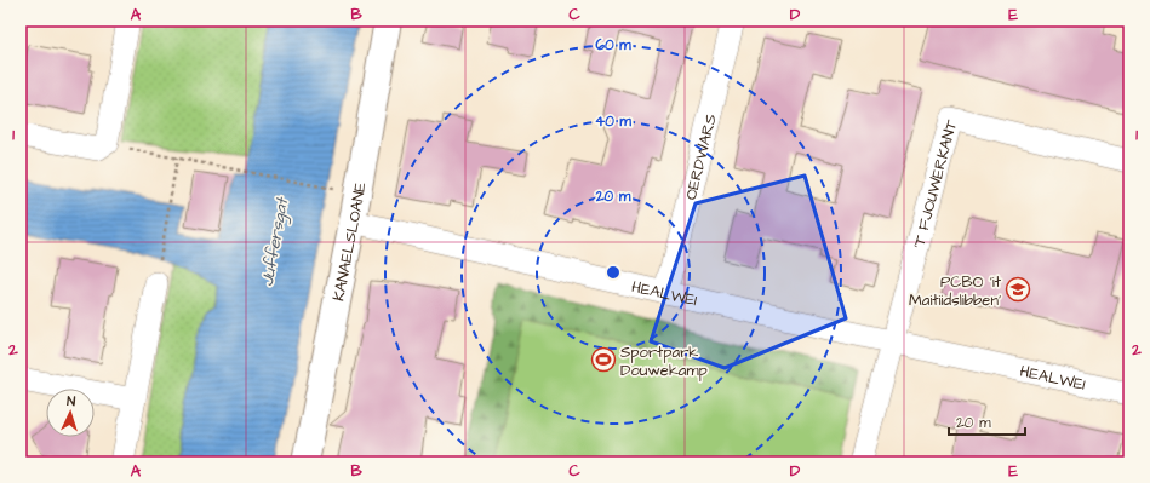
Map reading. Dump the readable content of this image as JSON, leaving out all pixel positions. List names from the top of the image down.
{
  "streets": {
    "street": [
      "OERDWARS",
      "'T FJOUWERKANT",
      "KANAELSLOANE",
      "HEALWEI"
    ]
  },
  "crossings": [
    ["OERDWARS", "HEALWEI"],
    ["'T FJOUWERKANT", "HEALWEI"],
    ["KANAELSLOANE", "HEALWEI"]
  ],
  "water": ["Juffersgat"],
  "places": {
    "school or university": ["PCBO 'it Maitiidslibben'"],
    "sports": ["Sportpark Douwekamp"]
  },
  "scale_bar": "20 m",
  "north": "top",
  "grid": {
    "columns": [
      "A",
      "B",
      "C",
      "D",
      "E"
    ],
    "rows": ["1", "2"]
  },
  "rings": ["60 m", "40 m", "20 m"]
}
